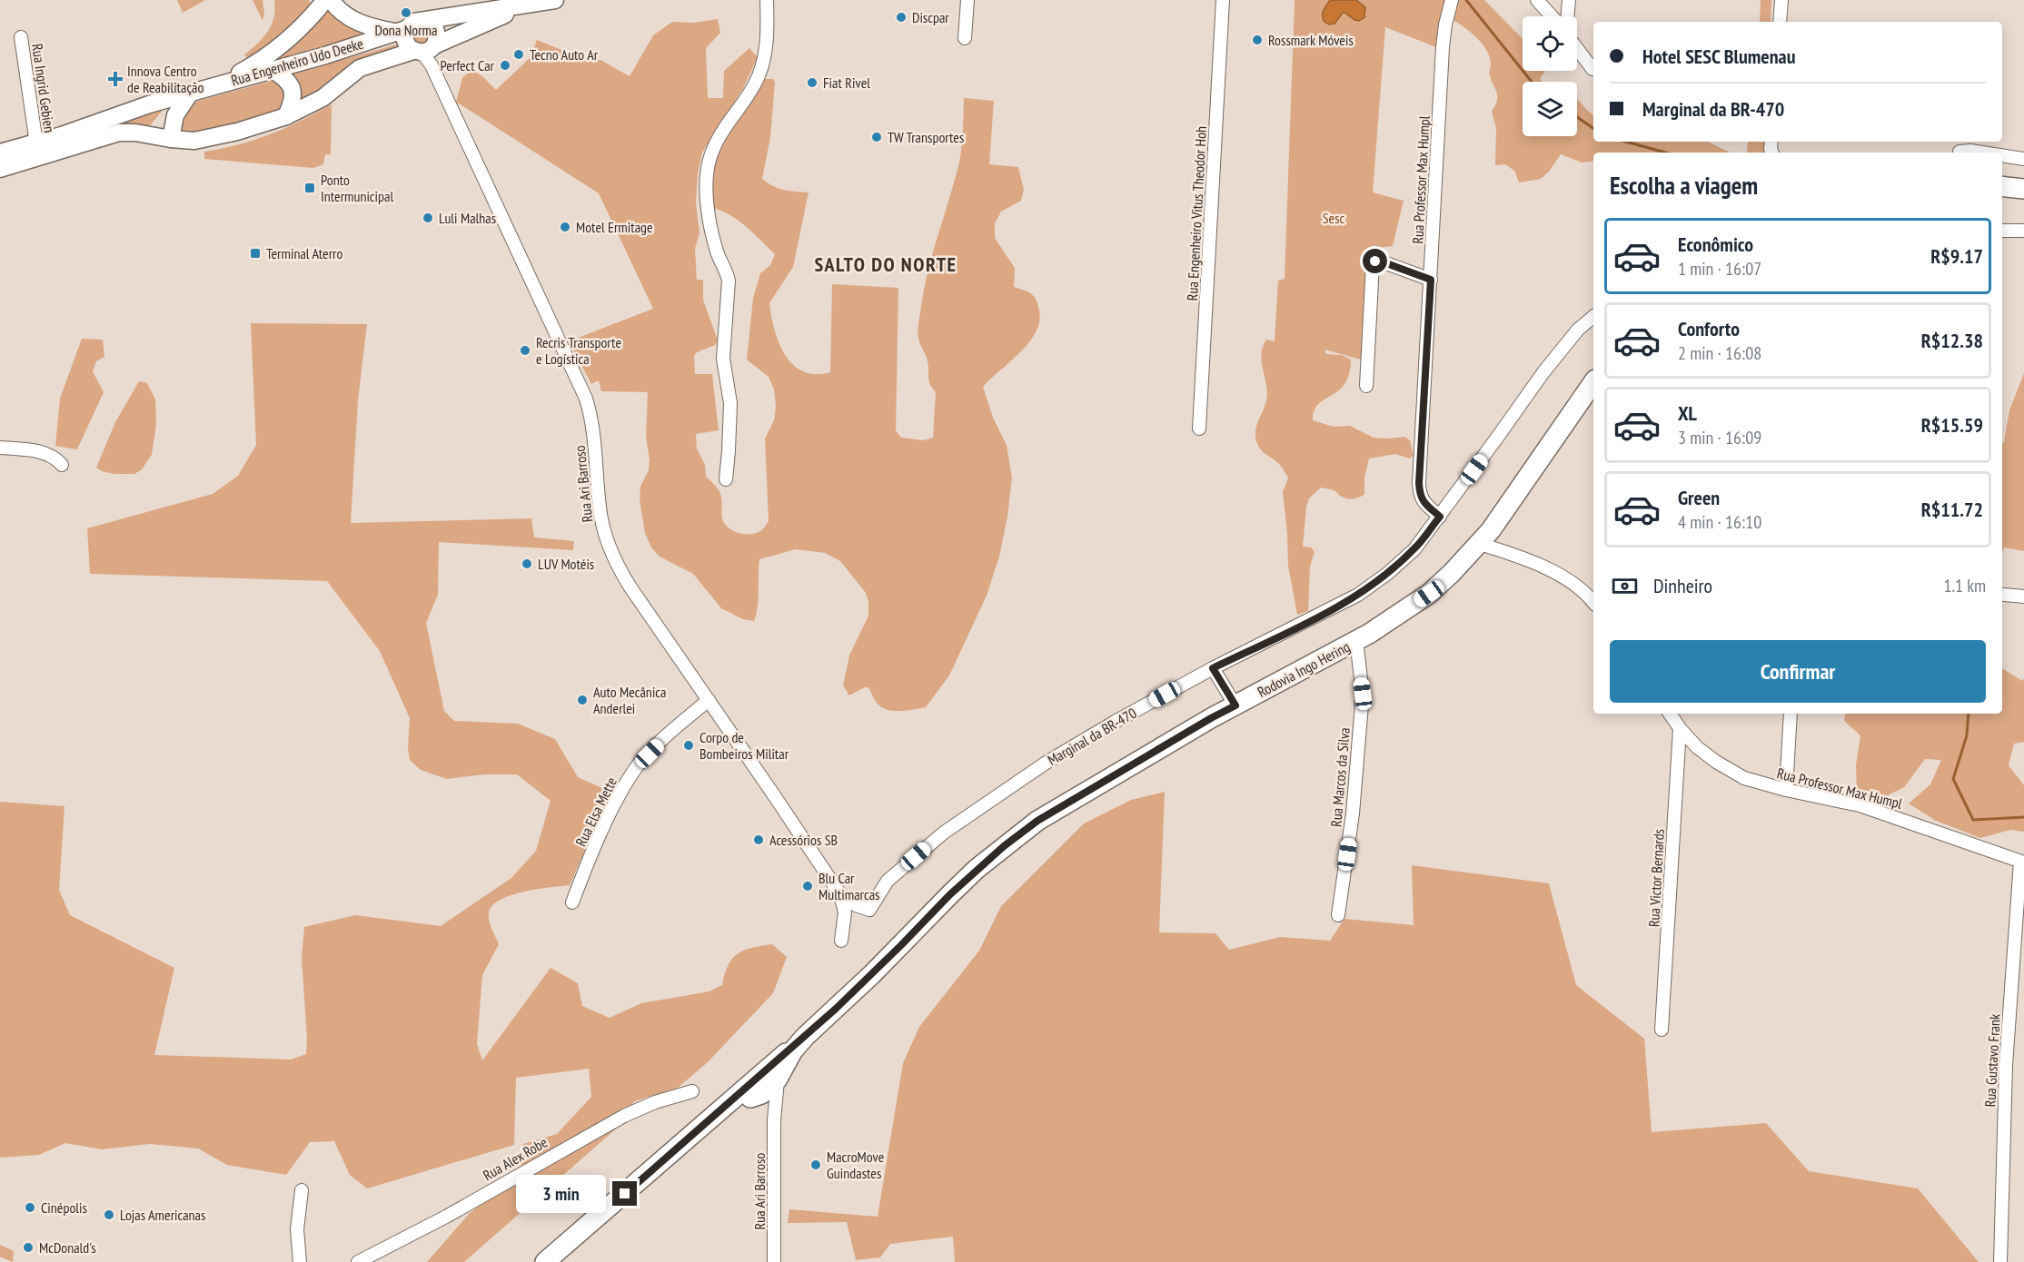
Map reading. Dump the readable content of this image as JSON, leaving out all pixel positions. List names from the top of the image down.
{
  "streets": {
    "highway": ["Rodovia Ingo Hering"],
    "main road": ["Rua Engenheiro Udo Deeke"],
    "street": [
      "Rua Ingrid Gebien",
      "Rua Professor Max Humpl",
      "Rua Engenheiro Vitus Theodor Hoh",
      "Rua Ari Barroso",
      "Marginal da BR-470",
      "Rua Marcos da Silva",
      "Rua Elsa Mette",
      "Rua Victor Bernards",
      "Rua Gustavo Frank",
      "Rua Alex Robe"
    ]
  },
  "crossings": [
    ["Rua Engenheiro Udo Deeke", "Rua Ingrid Gebien"],
    ["Rua Engenheiro Udo Deeke", "Rua Ari Barroso"],
    ["Rua Professor Max Humpl", "Marginal da BR-470"],
    ["Rua Professor Max Humpl", "Rua Victor Bernards"],
    ["Rua Professor Max Humpl", "Rua Gustavo Frank"],
    ["Rua Ari Barroso", "Marginal da BR-470"],
    ["Rua Ari Barroso", "Rua Elsa Mette"],
    ["Rodovia Ingo Hering", "Rua Marcos da Silva"]
  ],
  "districts": ["SALTO DO NORTE"],
  "parks": ["Sesc"],
  "places": {
    "other": [
      "Dona Norma",
      "Discpar",
      "Rossmark Móveis",
      "Tecno Auto Ar",
      "Perfect Car",
      "Fiat Rivel",
      "TW Transportes",
      "Luli Malhas",
      "Motel Ermitage",
      "Recris Transporte e Logística",
      "LUV Motéis",
      "Auto Mecânica Anderlei",
      "Corpo de Bombeiros Militar",
      "Acessórios SB",
      "Blu Car Multimarcas",
      "MacroMove Guindastes",
      "Cinépolis",
      "Lojas Americanas",
      "McDonald's"
    ],
    "health": ["Innova Centro de Reabilitação"],
    "transit": ["Ponto Intermunicipal", "Terminal Aterro"]
  },
  "page": {
    "banner": ["Hotel SESC Blumenau", "Marginal da BR-470"],
    "heading": "Escolha a viagem",
    "list": [
      {
        "name": "Econômico",
        "note": "1 min · 16:07",
        "value": "R$9.17"
      },
      {
        "name": "Conforto",
        "note": "2 min · 16:08",
        "value": "R$12.38"
      },
      {
        "name": "XL",
        "note": "3 min · 16:09",
        "value": "R$15.59"
      },
      {
        "name": "Green",
        "note": "4 min · 16:10",
        "value": "R$11.72"
      }
    ],
    "pay": ["Dinheiro", "1.1 km"],
    "buttons": "Confirmar",
    "bubble": "3 min"
  }
}
